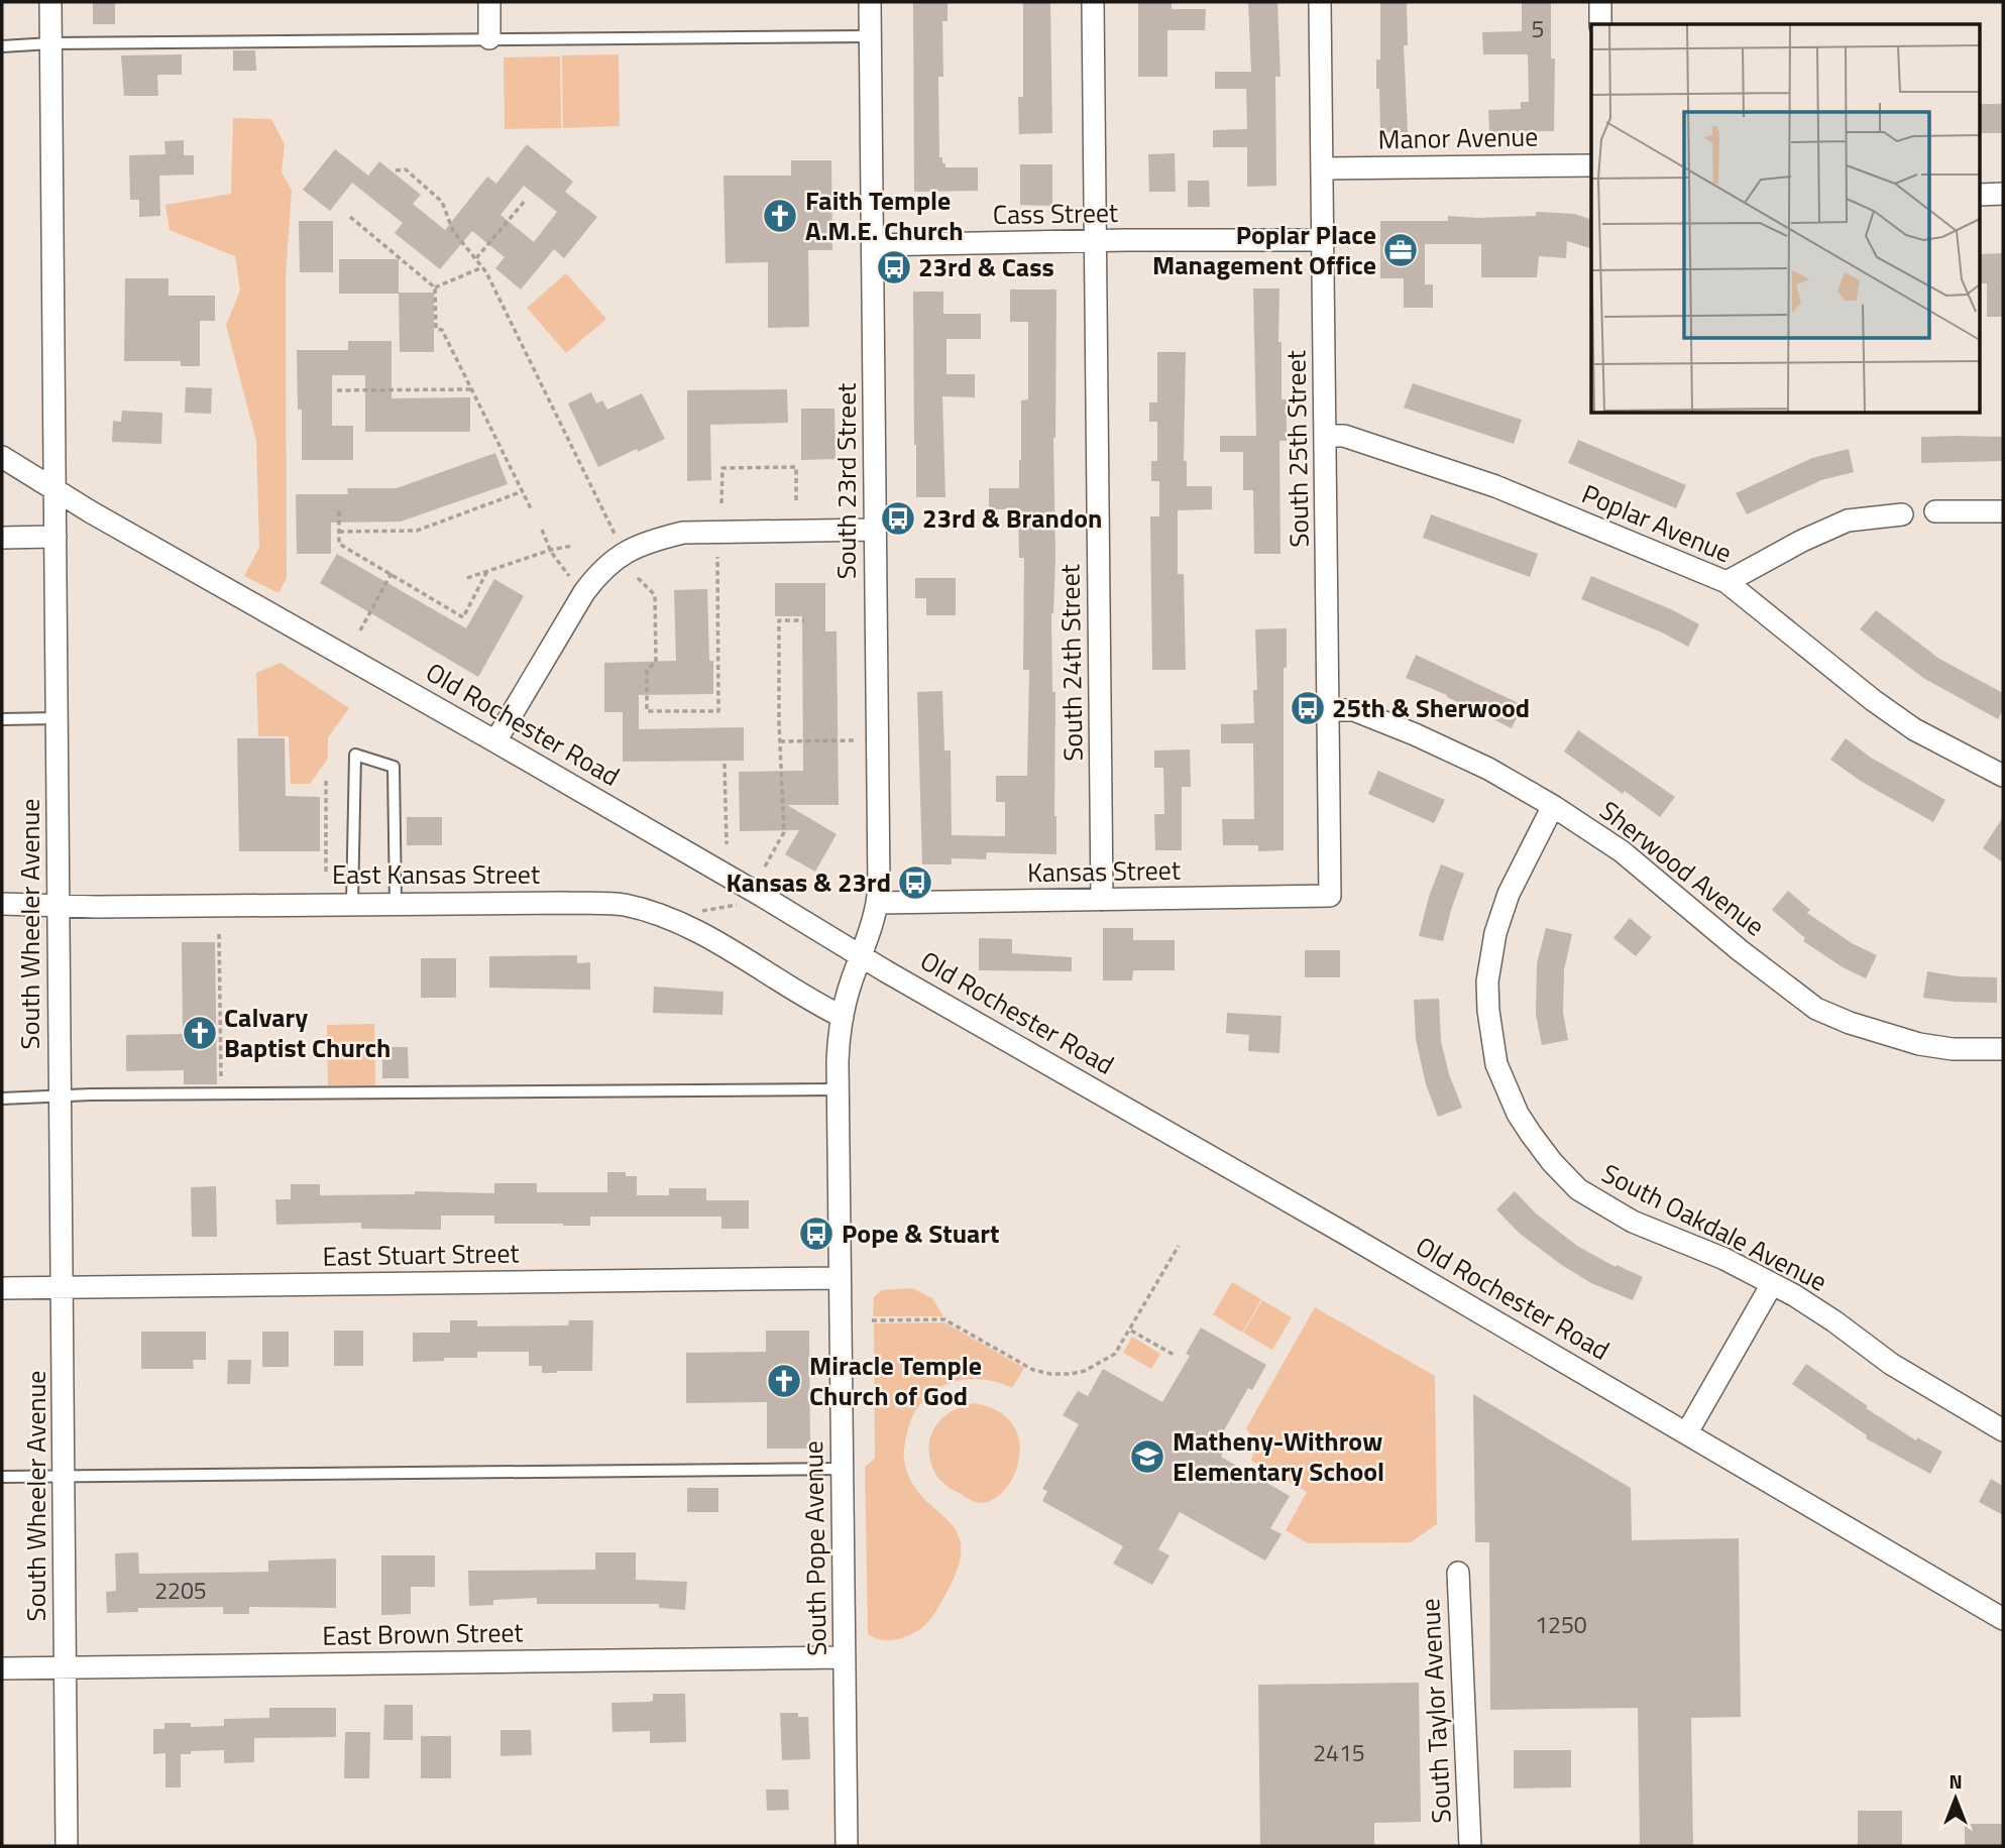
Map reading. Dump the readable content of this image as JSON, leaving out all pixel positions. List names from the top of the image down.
{
  "streets": {
    "street": [
      "Manor Avenue",
      "Cass Street",
      "South 25th Street",
      "South 23rd Street",
      "Poplar Avenue",
      "South 24th Street",
      "Old Rochester Road",
      "Sherwood Avenue",
      "Kansas Street",
      "East Kansas Street",
      "South Wheeler Avenue",
      "South Oakdale Avenue",
      "East Stuart Street",
      "South Pope Avenue",
      "East Brown Street",
      "South Taylor Avenue"
    ]
  },
  "crossings": [
    ["Manor Avenue", "South 25th Street"],
    ["Cass Street", "South 25th Street"],
    ["Cass Street", "South 23rd Street"],
    ["Cass Street", "South 24th Street"],
    ["South 25th Street", "Poplar Avenue"],
    ["South 25th Street", "Sherwood Avenue"],
    ["South 25th Street", "Kansas Street"],
    ["South 23rd Street", "Old Rochester Road"],
    ["South 23rd Street", "Kansas Street"],
    ["South 23rd Street", "South Pope Avenue"],
    ["South 24th Street", "Kansas Street"],
    ["Old Rochester Road", "South Wheeler Avenue"],
    ["Old Rochester Road", "South Pope Avenue"],
    ["Sherwood Avenue", "South Oakdale Avenue"],
    ["East Kansas Street", "South Wheeler Avenue"],
    ["East Kansas Street", "South Pope Avenue"],
    ["South Wheeler Avenue", "East Stuart Street"],
    ["South Wheeler Avenue", "East Brown Street"],
    ["East Stuart Street", "South Pope Avenue"],
    ["South Pope Avenue", "East Brown Street"]
  ],
  "places": {
    "church": ["Faith Temple A.M.E. Church", "Calvary Baptist Church", "Miracle Temple Church of God"],
    "office": ["Poplar Place Management Office"],
    "bus stop": [
      "23rd & Cass",
      "23rd & Brandon",
      "25th & Sherwood",
      "Kansas & 23rd",
      "Pope & Stuart"
    ],
    "school or university": ["Matheny-Withrow Elementary School"]
  },
  "house_numbers": [
    "5",
    "2205",
    "1250",
    "2415"
  ],
  "north": "top"
}
